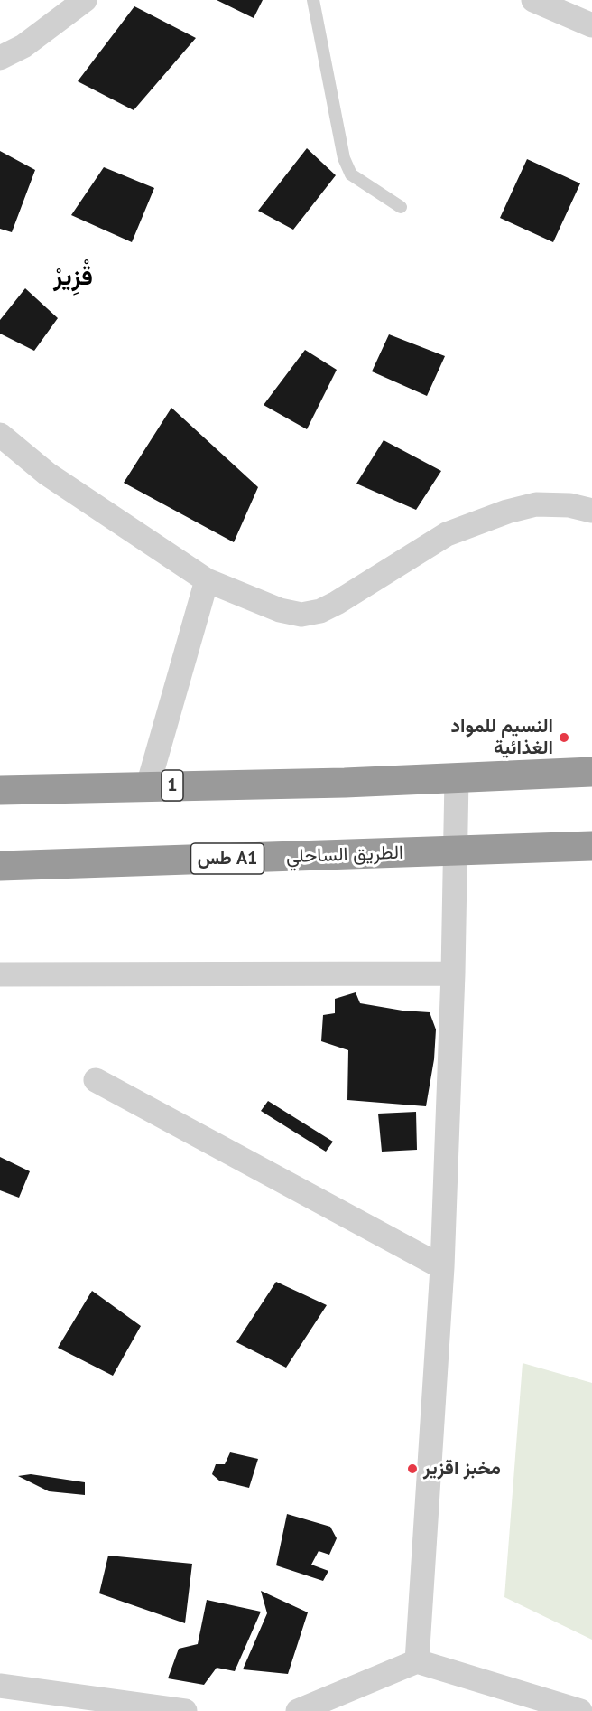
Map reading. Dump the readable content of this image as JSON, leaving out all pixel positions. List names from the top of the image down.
{
  "streets": {
    "highway": ["1", "الطريق الساحلي", "طس A1"]
  },
  "districts": ["قْزِيرْ"],
  "places": ["النسيم للمواد الغذائية", "مخبز اقزير"]
}
